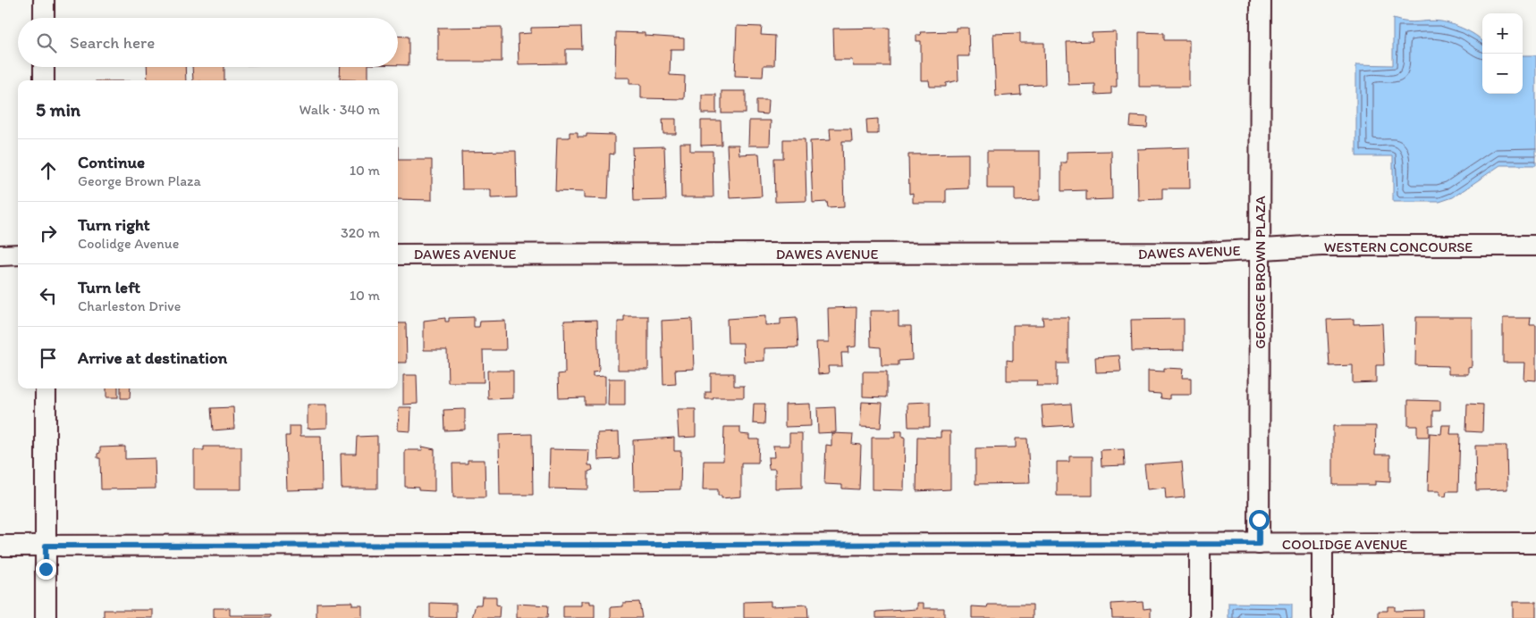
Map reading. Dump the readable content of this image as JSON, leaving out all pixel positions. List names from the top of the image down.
{
  "streets": {
    "street": [
      "WESTERN CONCOURSE",
      "DAWES AVENUE",
      "GEORGE BROWN PLAZA",
      "COOLIDGE AVENUE"
    ]
  },
  "crossings": [
    ["WESTERN CONCOURSE", "DAWES AVENUE"],
    ["WESTERN CONCOURSE", "GEORGE BROWN PLAZA"],
    ["DAWES AVENUE", "GEORGE BROWN PLAZA"],
    ["GEORGE BROWN PLAZA", "COOLIDGE AVENUE"]
  ],
  "page": {
    "map_buttons": ["+", "−"],
    "search": "Search here",
    "heading": ["5 min", "Walk · 340 m"],
    "list": [
      ["Continue", "George Brown Plaza", "10 m"],
      ["Turn right", "Coolidge Avenue", "320 m"],
      ["Turn left", "Charleston Drive", "10 m"],
      "Arrive at destination"
    ]
  }
}
